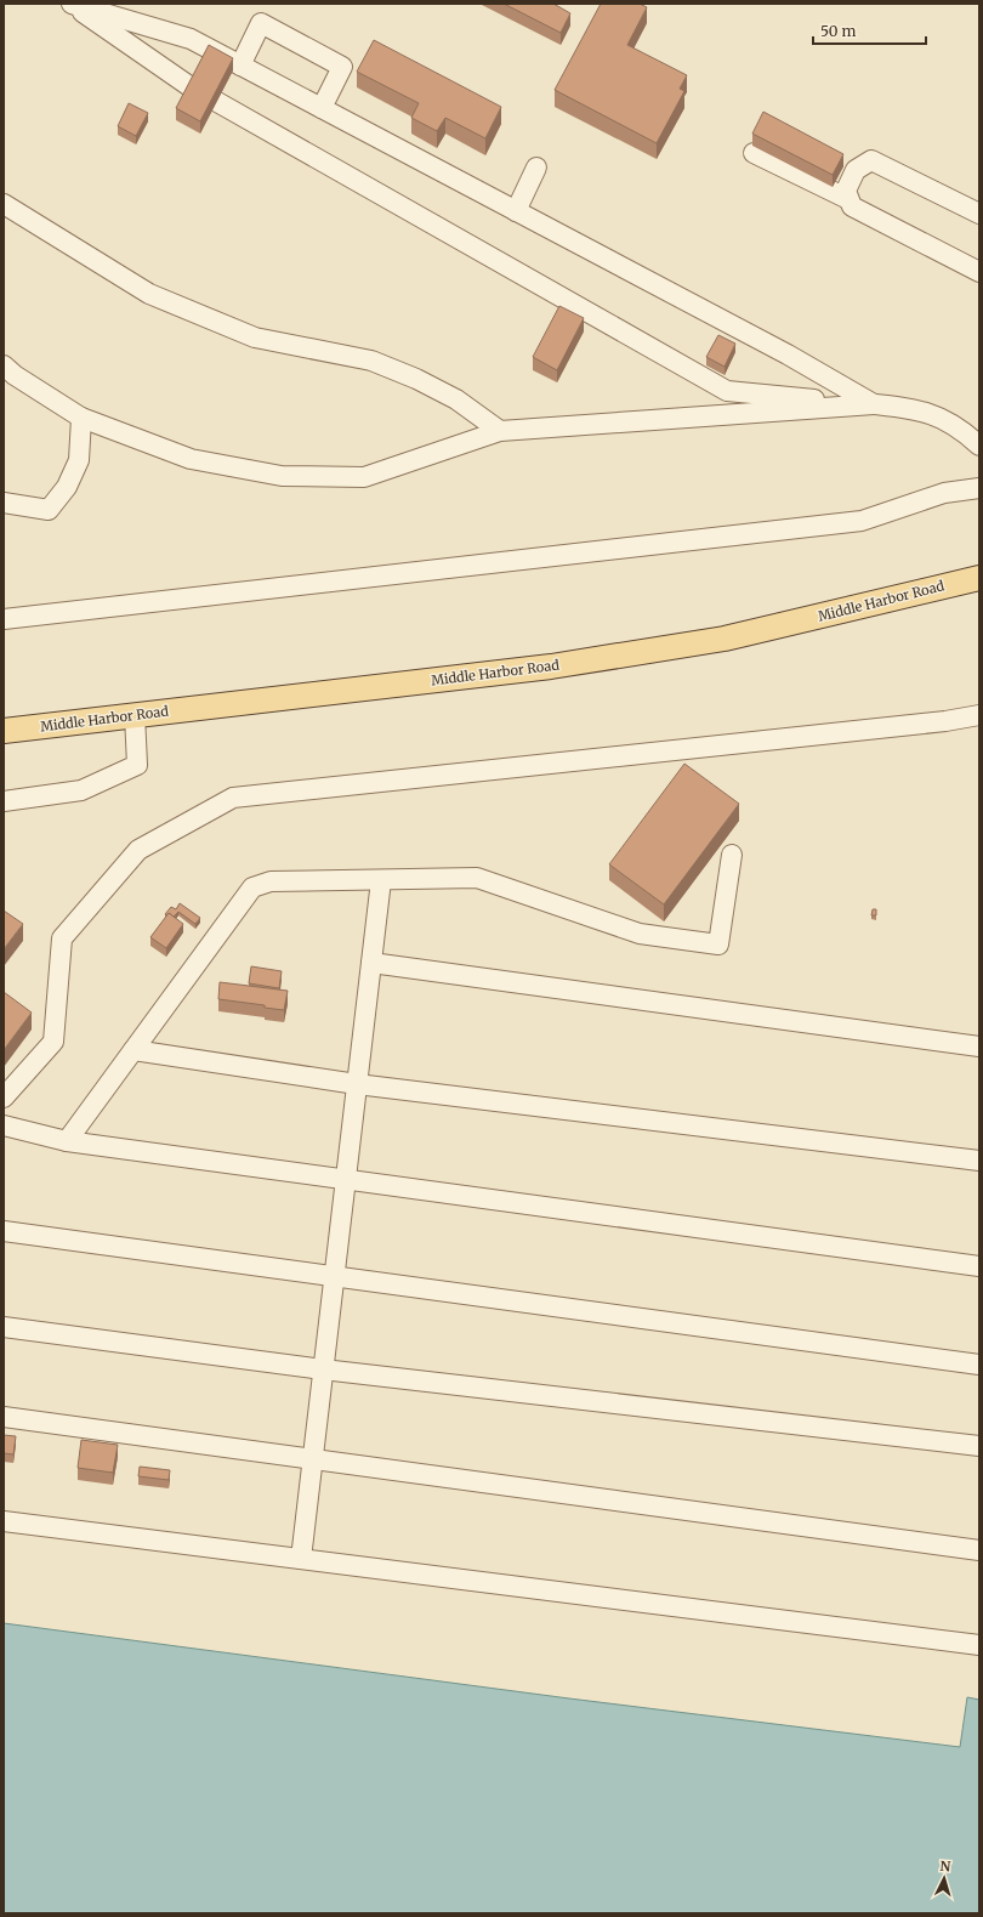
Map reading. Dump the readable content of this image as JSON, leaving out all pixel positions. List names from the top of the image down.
{
  "streets": {
    "main road": ["Middle Harbor Road"]
  },
  "scale_bar": "50 m",
  "north": "top"
}
